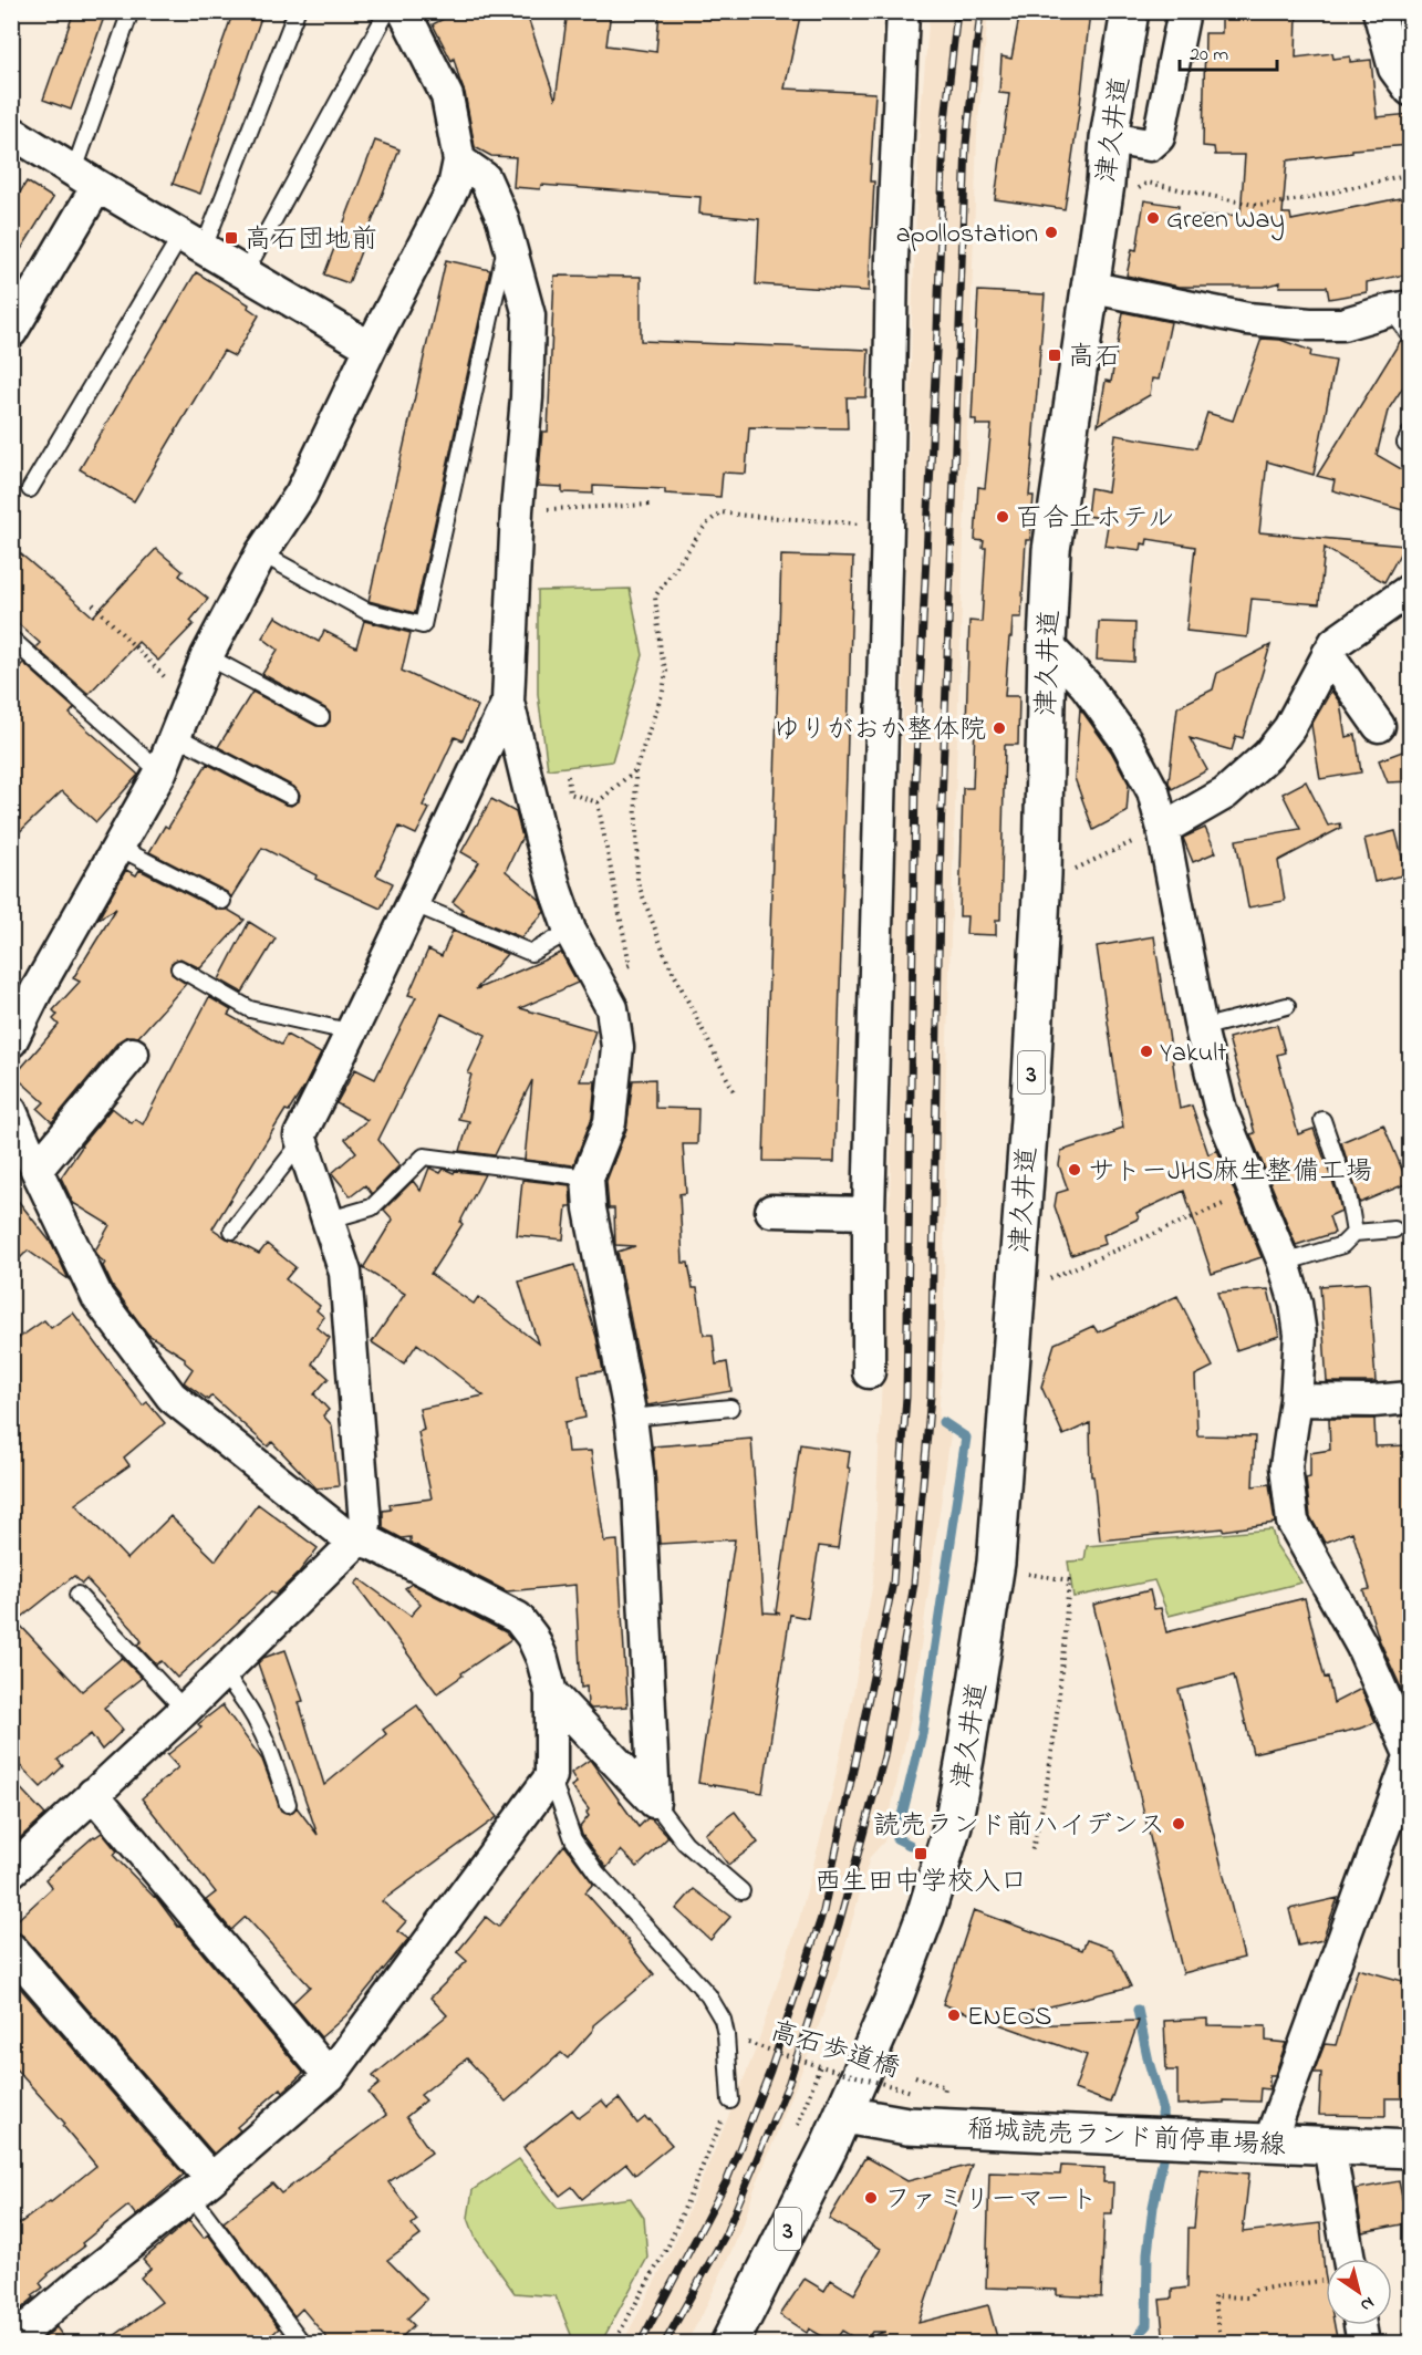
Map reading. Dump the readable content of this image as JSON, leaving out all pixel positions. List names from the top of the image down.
{
  "streets": {
    "main road": ["津久井道", "3", "稲城読売ランド前停車場線"],
    "path": ["高石歩道橋"]
  },
  "crossings": [
    ["津久井道", "稲城読売ランド前停車場線"]
  ],
  "places": {
    "other": [
      "Green Way",
      "apollostation",
      "百合丘ホテル",
      "ゆりがおか整体院",
      "Yakult",
      "サトーJHS麻生整備工場",
      "読売ランド前ハイデンス",
      "ENEOS",
      "ファミリーマート"
    ],
    "transit": ["高石団地前", "高石", "西生田中学校入口"]
  },
  "scale_bar": "20 m",
  "north": "bottom right"
}
